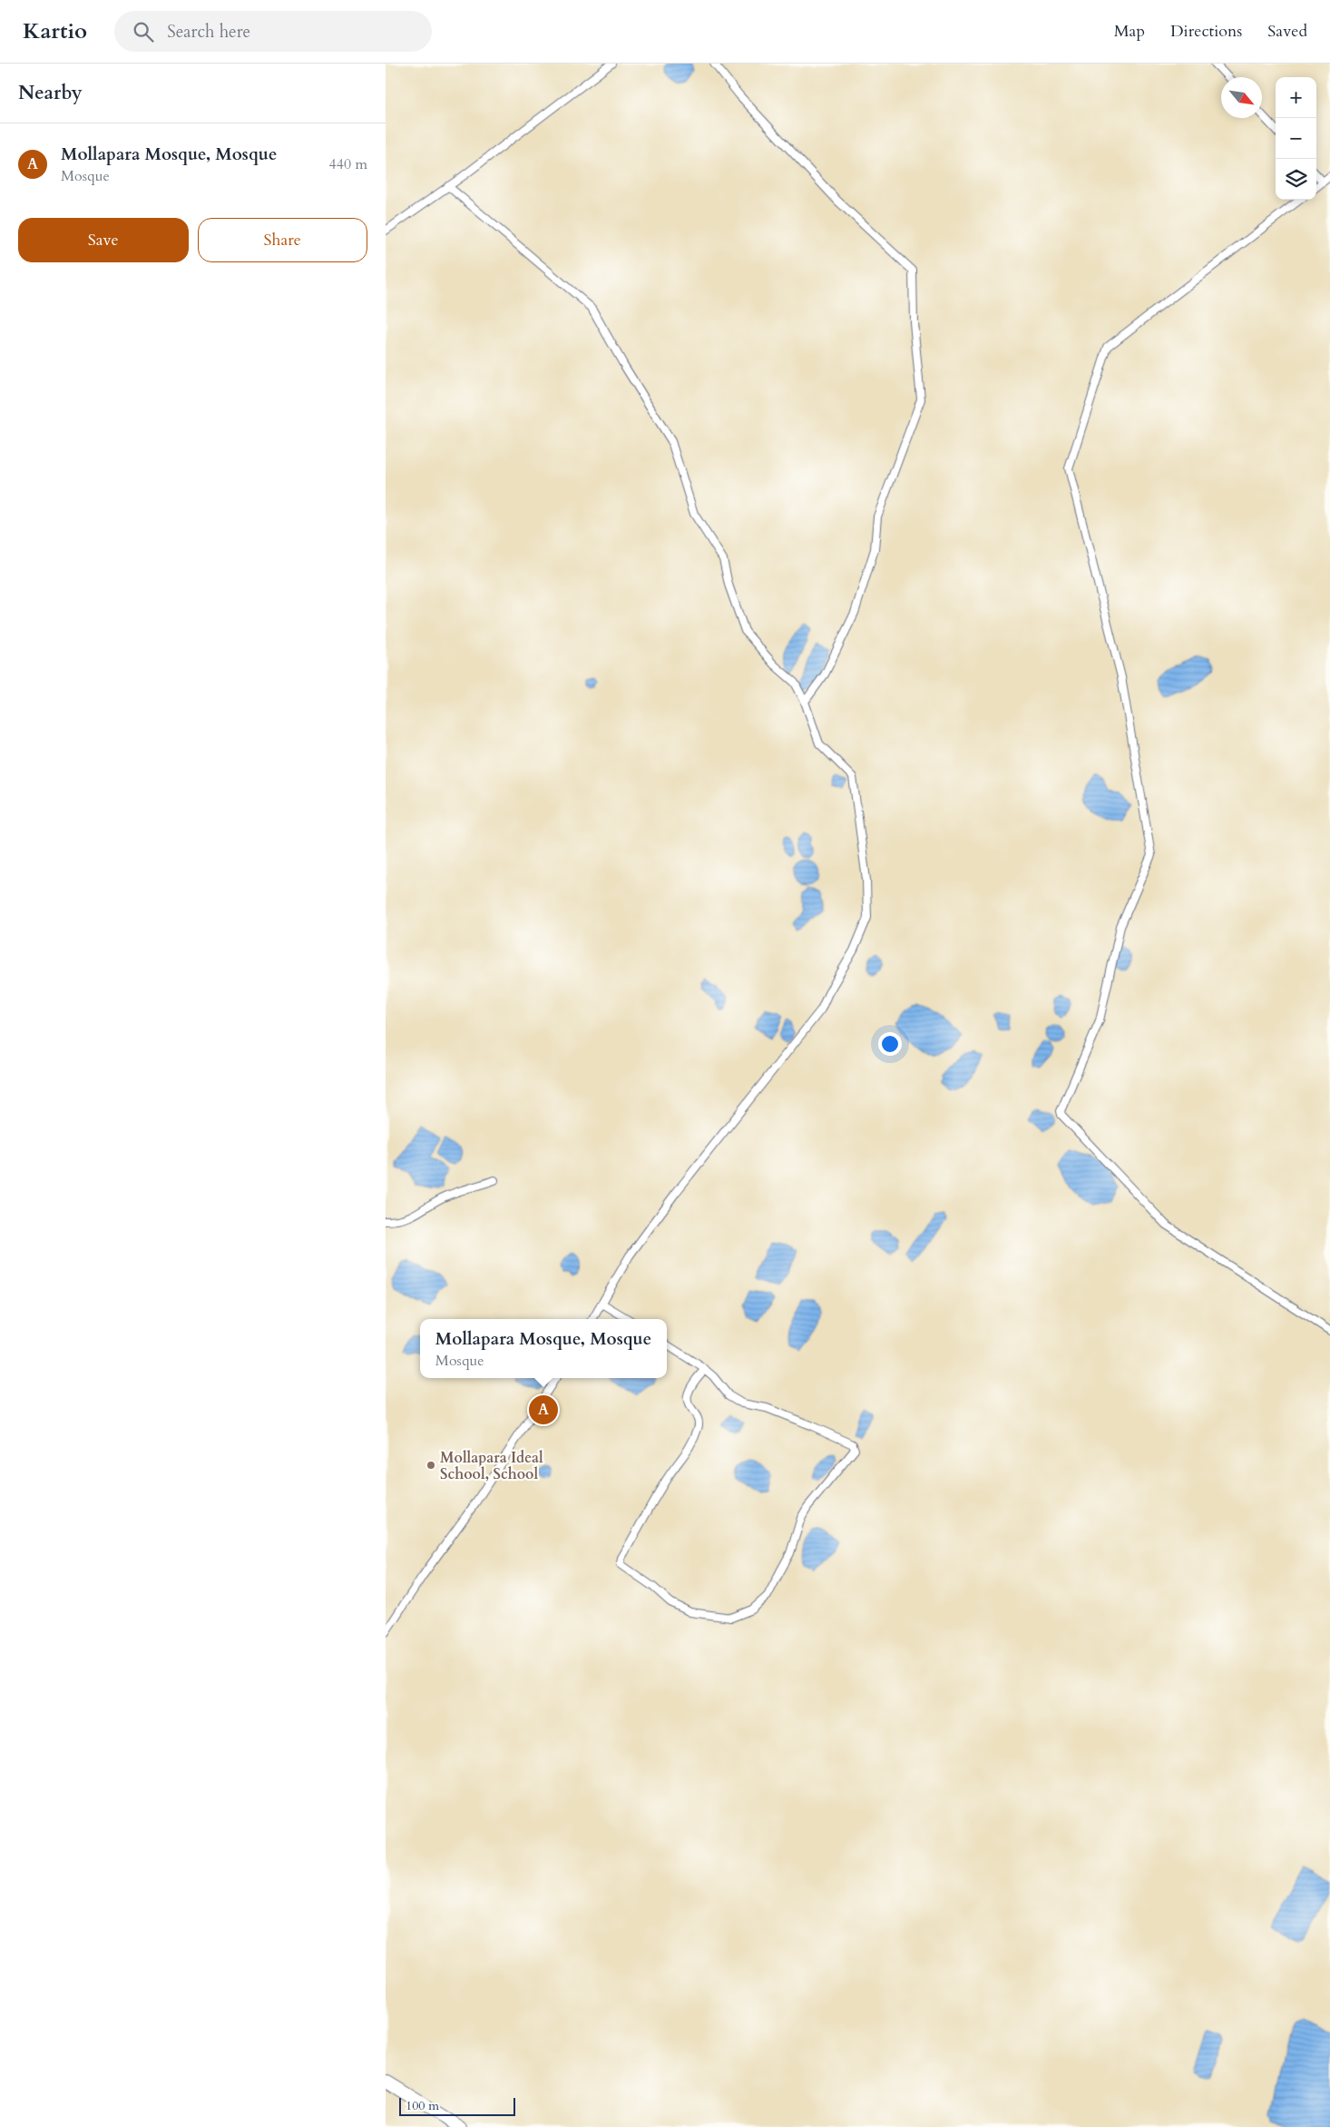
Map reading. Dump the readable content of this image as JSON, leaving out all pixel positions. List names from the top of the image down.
{
  "places": ["Mollapara Ideal School, School"],
  "scale_bar": "100 m",
  "north": "bottom right",
  "page": {
    "header": "Kartio",
    "search": "Search here",
    "nav": ["Map", "Directions", "Saved"],
    "heading": "Nearby",
    "map_buttons": ["+", "−"],
    "list": [
      {
        "mark": "A",
        "name": "Mollapara Mosque, Mosque",
        "note": "Mosque",
        "value": "440 m"
      }
    ],
    "buttons": ["Save", "Share"],
    "popup": ["Mollapara Mosque, Mosque", "Mosque"],
    "pins": "A",
    "scale": "100 m"
  }
}
